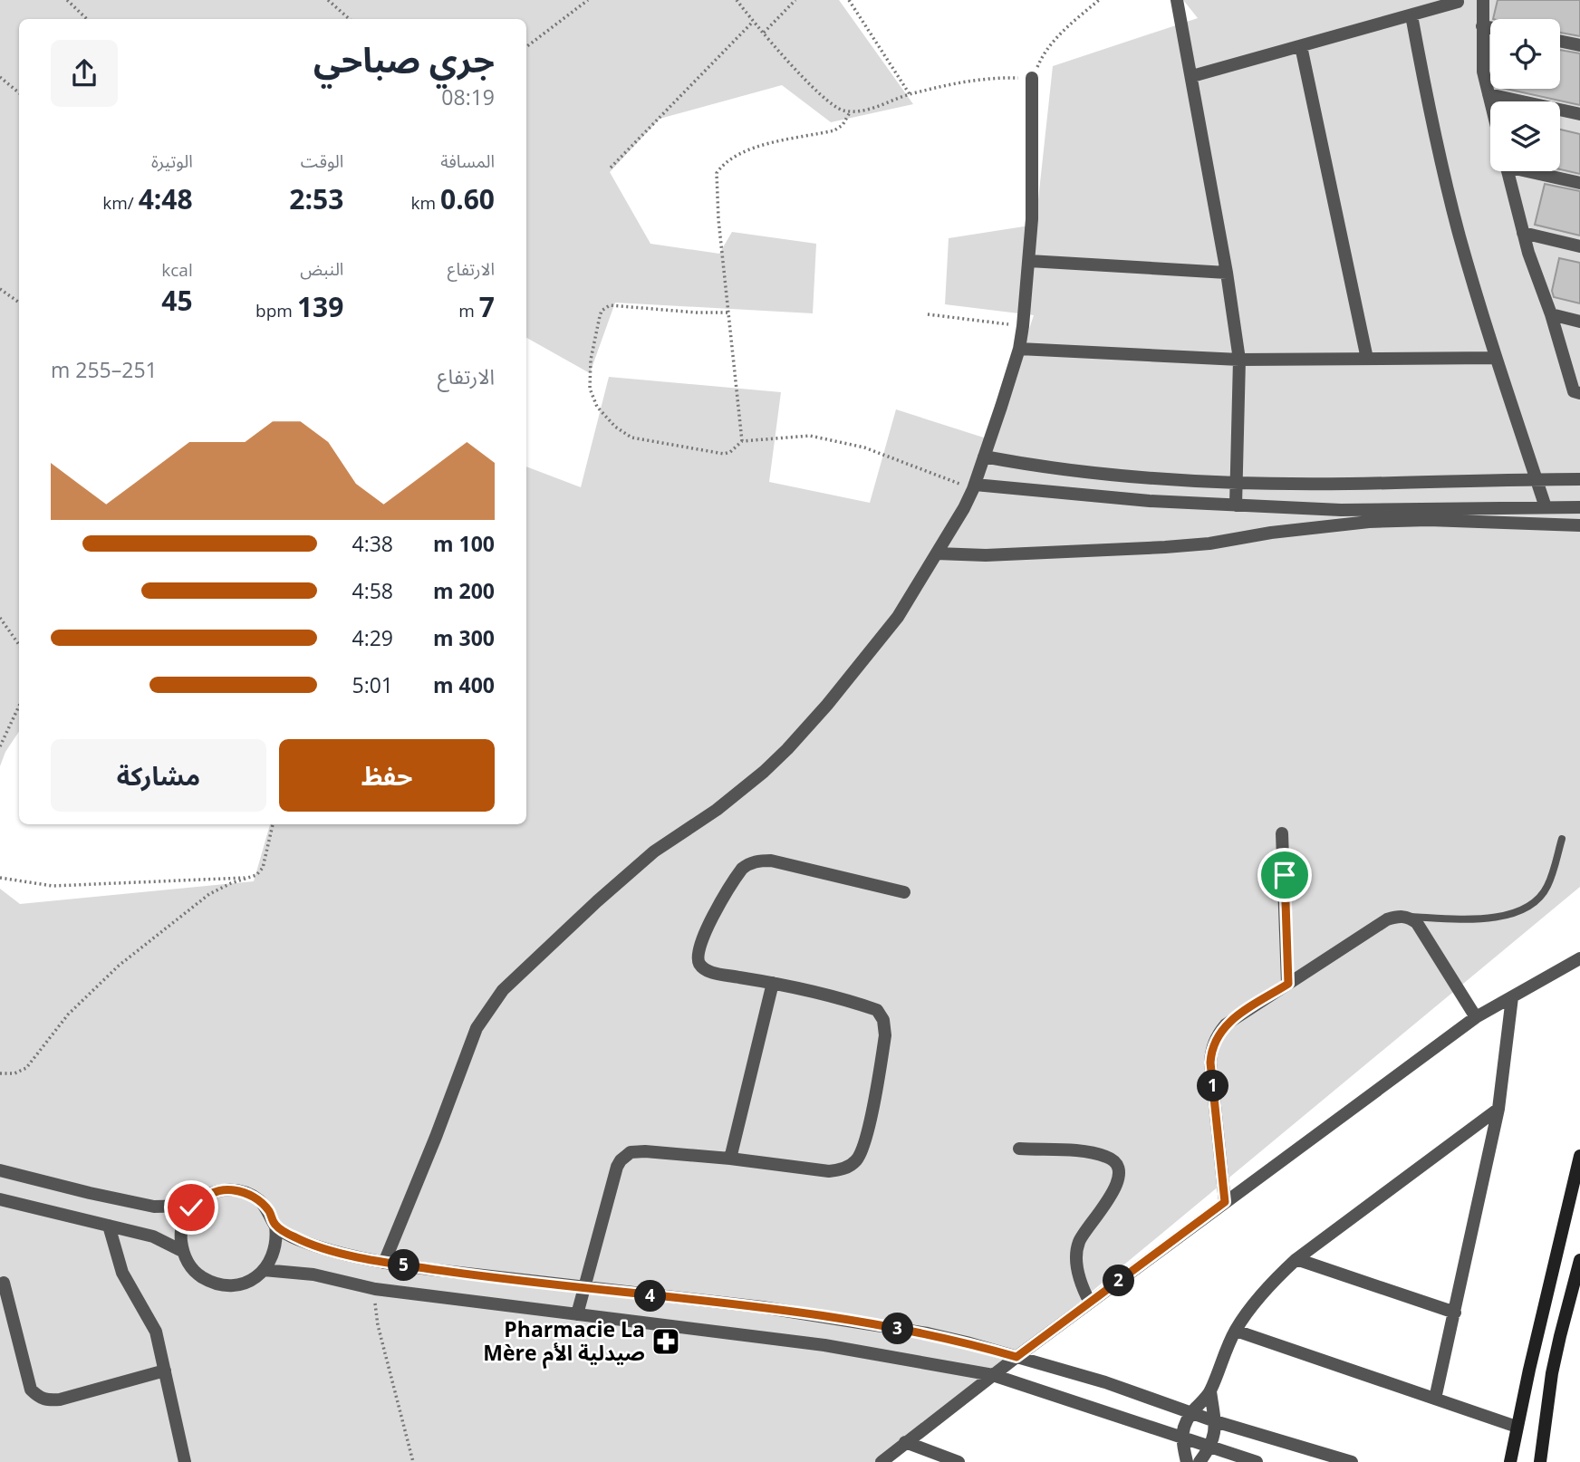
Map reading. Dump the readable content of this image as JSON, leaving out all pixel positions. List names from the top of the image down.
{
  "places": {
    "pharmacy": ["Pharmacie La Mère صيدلية الأم"]
  },
  "page": {
    "heading": ["جري صباحي", "08:19"],
    "stats": [
      ["المسافة", "0.60 km"],
      ["الوقت", "2:53"],
      ["الوتيرة", "4:48 /km"],
      ["الارتفاع", "7 m"],
      ["النبض", "139 bpm"],
      ["kcal", "45"]
    ],
    "chart": ["الارتفاع", "251–255 m"],
    "list": [
      {
        "name": "100 m",
        "note": "4:38"
      },
      {
        "name": "200 m",
        "note": "4:58"
      },
      {
        "name": "300 m",
        "note": "4:29"
      },
      {
        "name": "400 m",
        "note": "5:01"
      }
    ],
    "buttons": ["حفظ", "مشاركة"],
    "pins": [
      "1",
      "5",
      "2",
      "4",
      "3"
    ]
  }
}
